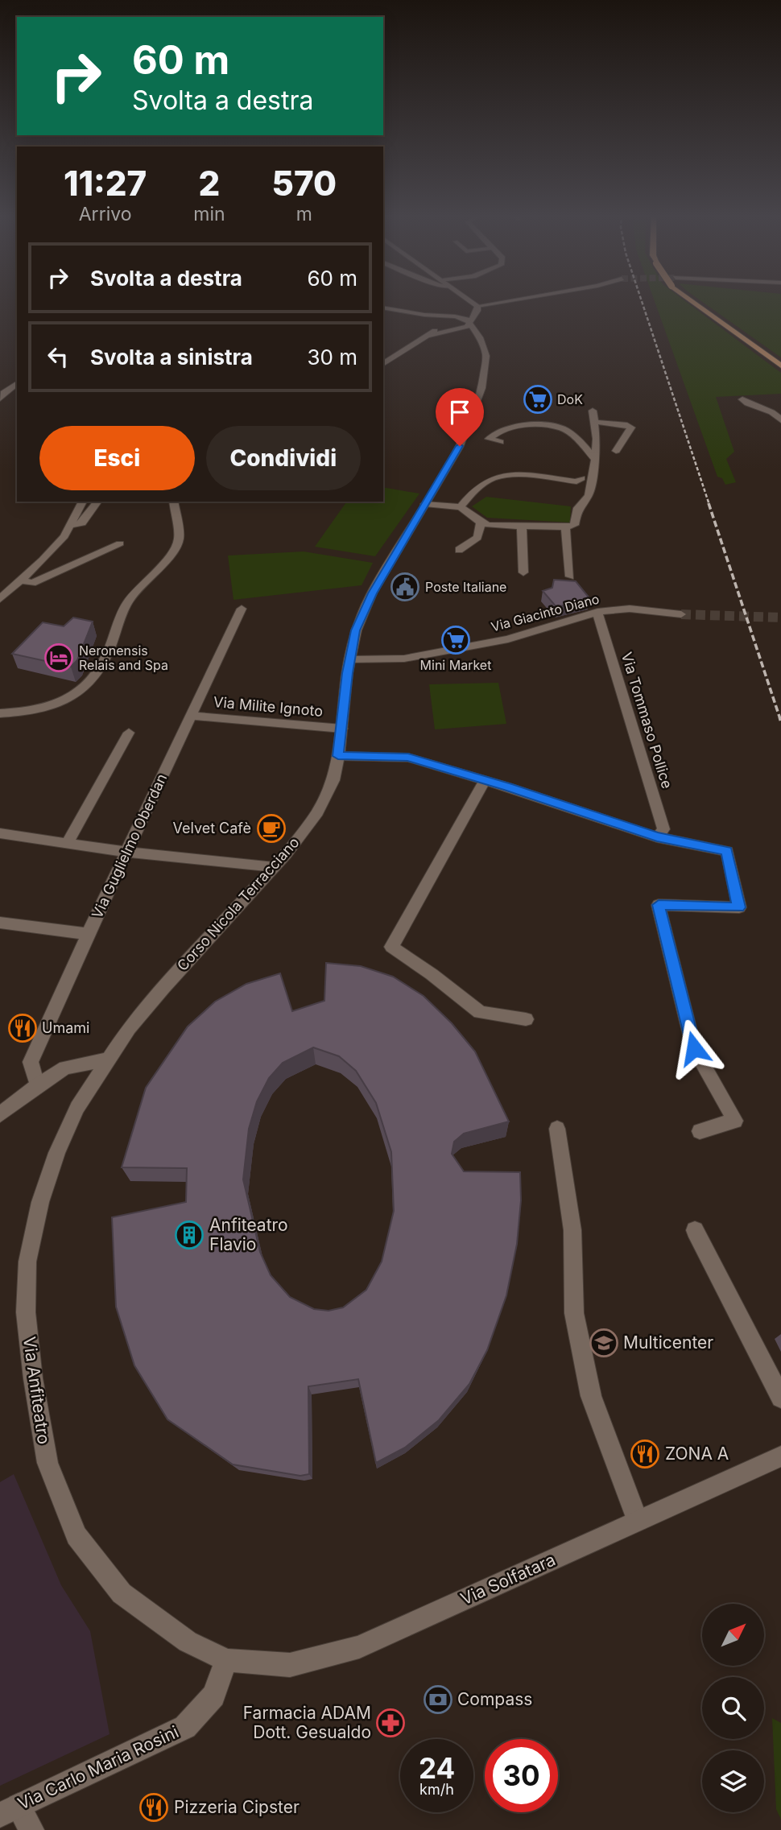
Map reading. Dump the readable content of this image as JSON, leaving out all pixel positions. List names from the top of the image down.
{
  "streets": {
    "street": [
      "Via Giacinto Diano",
      "Via Milite Ignoto",
      "Via Tommaso Pollice",
      "Via Guglielmo Oberdan",
      "Corso Nicola Terracciano",
      "Via Anfiteatro",
      "Via Solfatara",
      "Via Carlo Maria Rosini"
    ]
  },
  "crossings": [
    ["Via Giacinto Diano", "Via Tommaso Pollice"],
    ["Via Giacinto Diano", "Corso Nicola Terracciano"],
    ["Via Milite Ignoto", "Via Guglielmo Oberdan"],
    ["Via Milite Ignoto", "Corso Nicola Terracciano"],
    ["Corso Nicola Terracciano", "Via Anfiteatro"],
    ["Via Anfiteatro", "Via Solfatara"],
    ["Via Anfiteatro", "Via Carlo Maria Rosini"],
    ["Via Solfatara", "Via Carlo Maria Rosini"]
  ],
  "places": {
    "supermarket": ["DoK", "Mini Market"],
    "public building": ["Poste Italiane"],
    "hotel": ["Neronensis Relais and Spa"],
    "cafe": ["Velvet Cafè"],
    "restaurant": ["Umami", "ZONA A", "Pizzeria Cipster"],
    "building": ["Anfiteatro Flavio"],
    "school or university": ["Multicenter"],
    "bank": ["Compass"],
    "pharmacy": ["Farmacia ADAM Dott. Gesualdo"]
  },
  "north": "top right",
  "page": {
    "turn": ["60 m", "Svolta a destra"],
    "eta": [
      "11:27",
      "Arrivo",
      "2",
      "min",
      "570",
      "m"
    ],
    "list": [
      {
        "name": "Svolta a destra",
        "value": "60 m"
      },
      {
        "name": "Svolta a sinistra",
        "value": "30 m"
      }
    ],
    "buttons": ["Esci", "Condividi"],
    "speed": "24 km/h",
    "limit": "30"
  }
}
